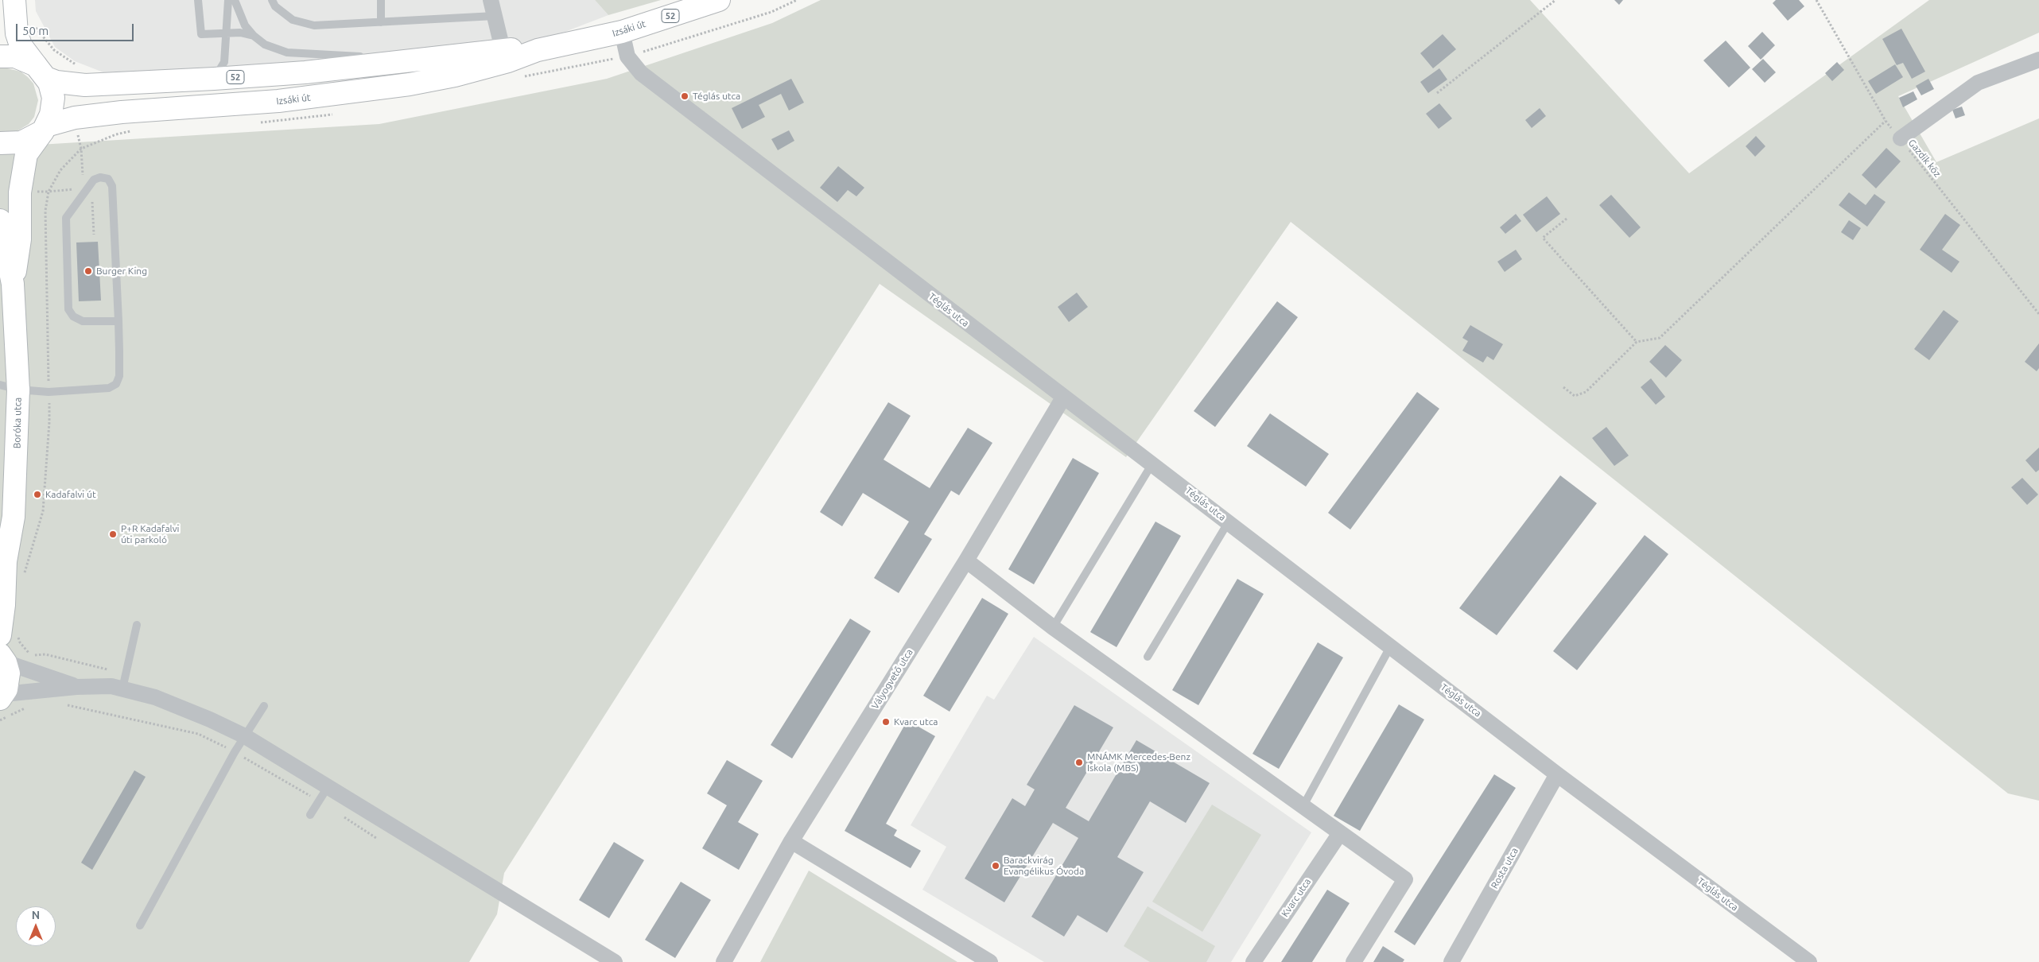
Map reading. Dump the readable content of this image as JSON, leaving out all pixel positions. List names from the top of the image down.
{
  "streets": {
    "main road": ["52", "Izsáki út", "Boróka utca"],
    "street": [
      "Téglás utca",
      "Vályogvető utca",
      "Rosta utca",
      "Kvarc utca"
    ],
    "path": ["Gazdik köz"]
  },
  "crossings": [
    ["52", "Izsáki út"],
    ["52", "Boróka utca"],
    ["Izsáki út", "Téglás utca"],
    ["Izsáki út", "Boróka utca"],
    ["Téglás utca", "Vályogvető utca"],
    ["Téglás utca", "Rosta utca"]
  ],
  "places": [
    "Téglás utca",
    "Burger King",
    "Kadafalvi út",
    "P+R Kadafalvi úti parkoló",
    "Kvarc utca",
    "MNÁMK Mercedes-Benz Iskola (MBS)",
    "Barackvirág Evangélikus Óvoda"
  ],
  "scale_bar": "50 m",
  "north": "top"
}
